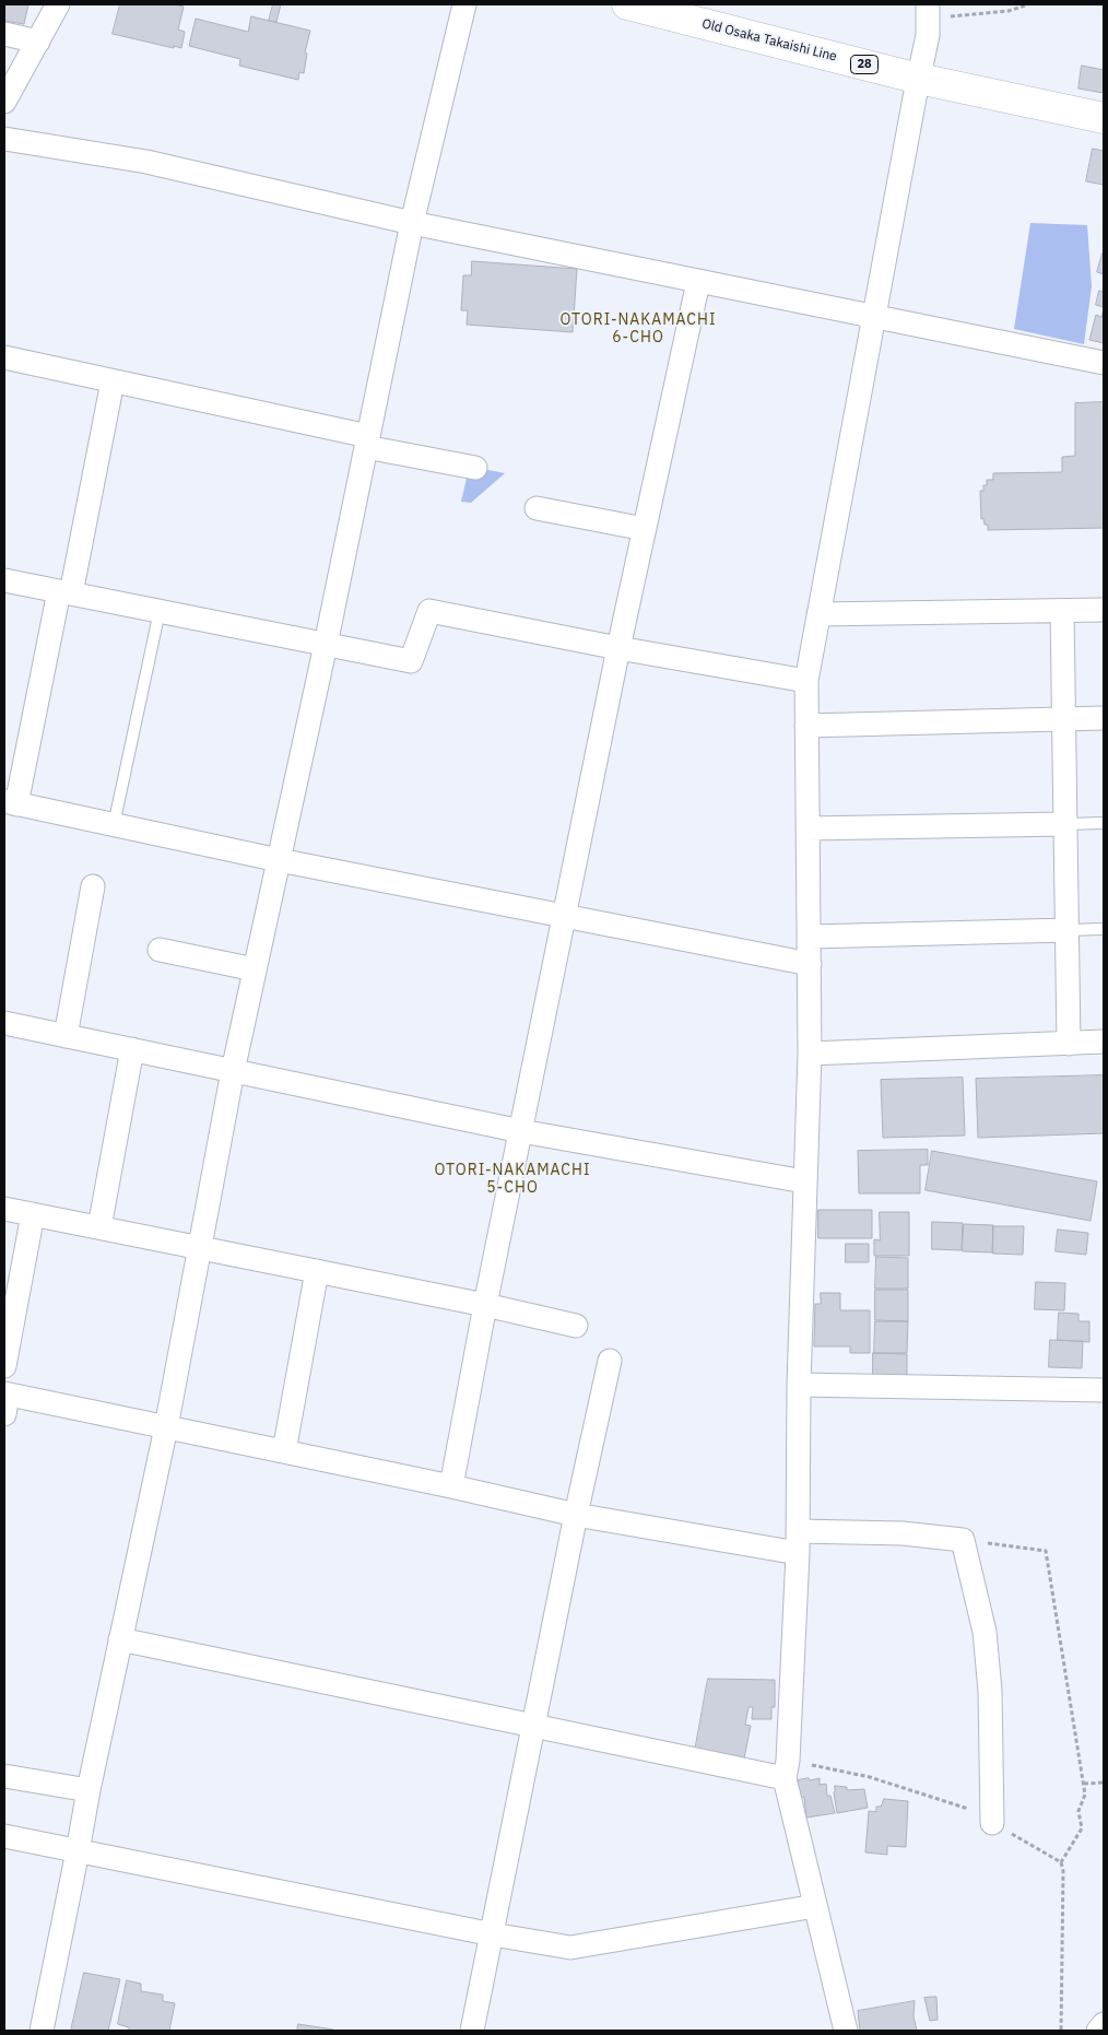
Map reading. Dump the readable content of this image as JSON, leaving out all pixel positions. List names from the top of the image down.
{
  "streets": {
    "main road": ["Old Osaka Takaishi Line", "28"]
  },
  "districts": ["OTORI-NAKAMACHI 6-CHO", "OTORI-NAKAMACHI 5-CHO"]
}
